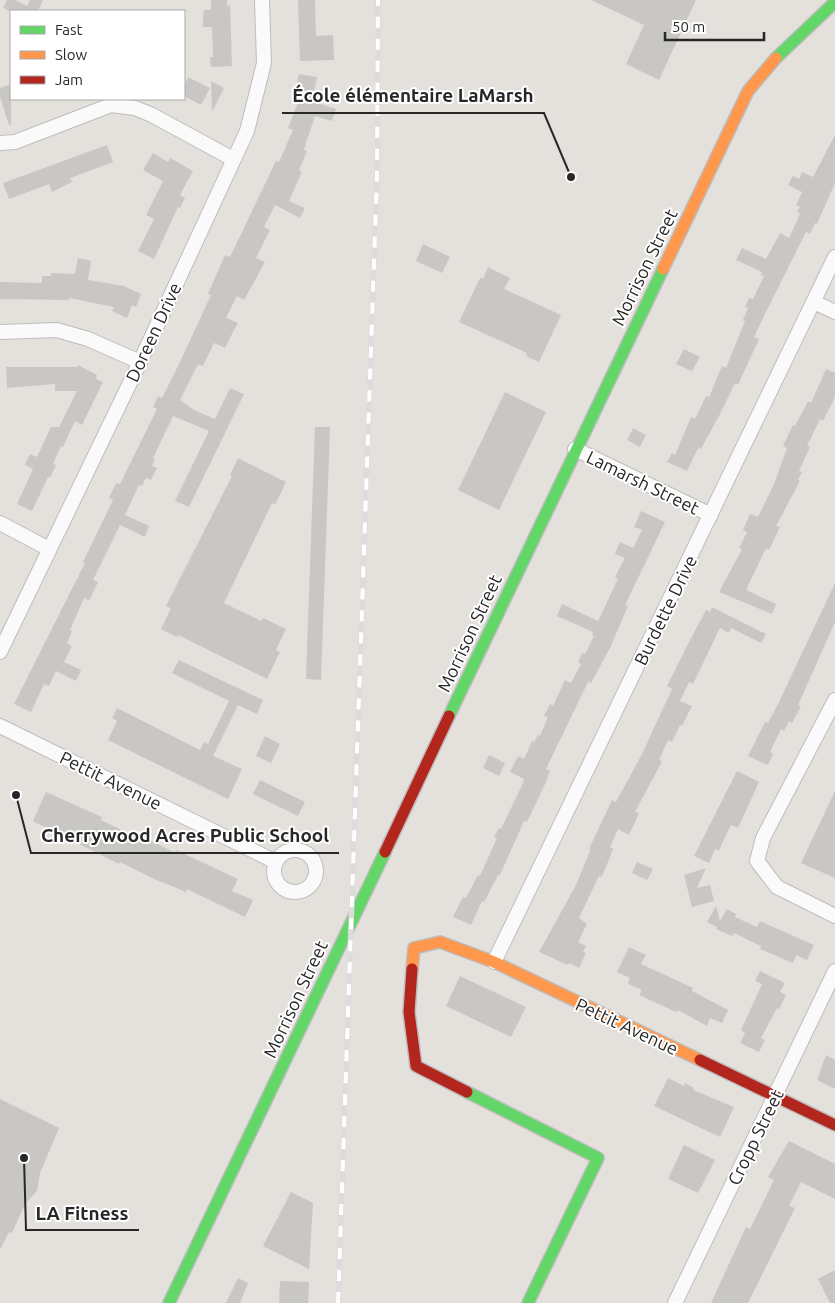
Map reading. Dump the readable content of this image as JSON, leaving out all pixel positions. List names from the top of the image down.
{
  "streets": {
    "street": [
      "Morrison Street",
      "Doreen Drive",
      "Lamarsh Street",
      "Burdette Drive",
      "Pettit Avenue",
      "Cropp Street"
    ]
  },
  "crossings": [
    ["Morrison Street", "Lamarsh Street"],
    ["Lamarsh Street", "Burdette Drive"],
    ["Burdette Drive", "Pettit Avenue"],
    ["Pettit Avenue", "Cropp Street"]
  ],
  "places": ["École élémentaire LaMarsh", "Cherrywood Acres Public School", "LA Fitness"],
  "legend": ["Fast", "Slow", "Jam"],
  "scale_bar": "50 m"
}
